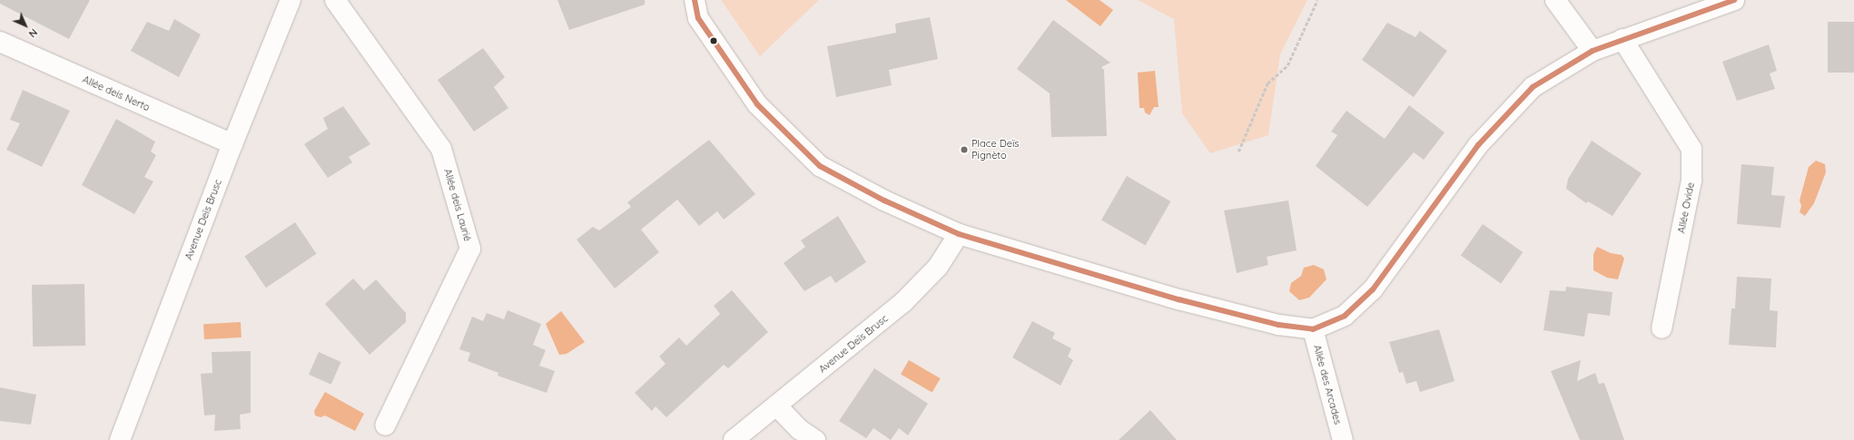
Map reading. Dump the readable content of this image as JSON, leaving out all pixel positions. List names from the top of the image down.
{
  "streets": {
    "street": [
      "Allée deis Nerto",
      "Allée deis Laurié",
      "Allée Ovide",
      "Avenue Deïs Brusc",
      "Allée des Arcades"
    ]
  },
  "crossings": [
    ["Allée deis Nerto", "Avenue Deïs Brusc"]
  ],
  "places": ["Place Deïs Pignèto"],
  "north": "bottom right"
}
